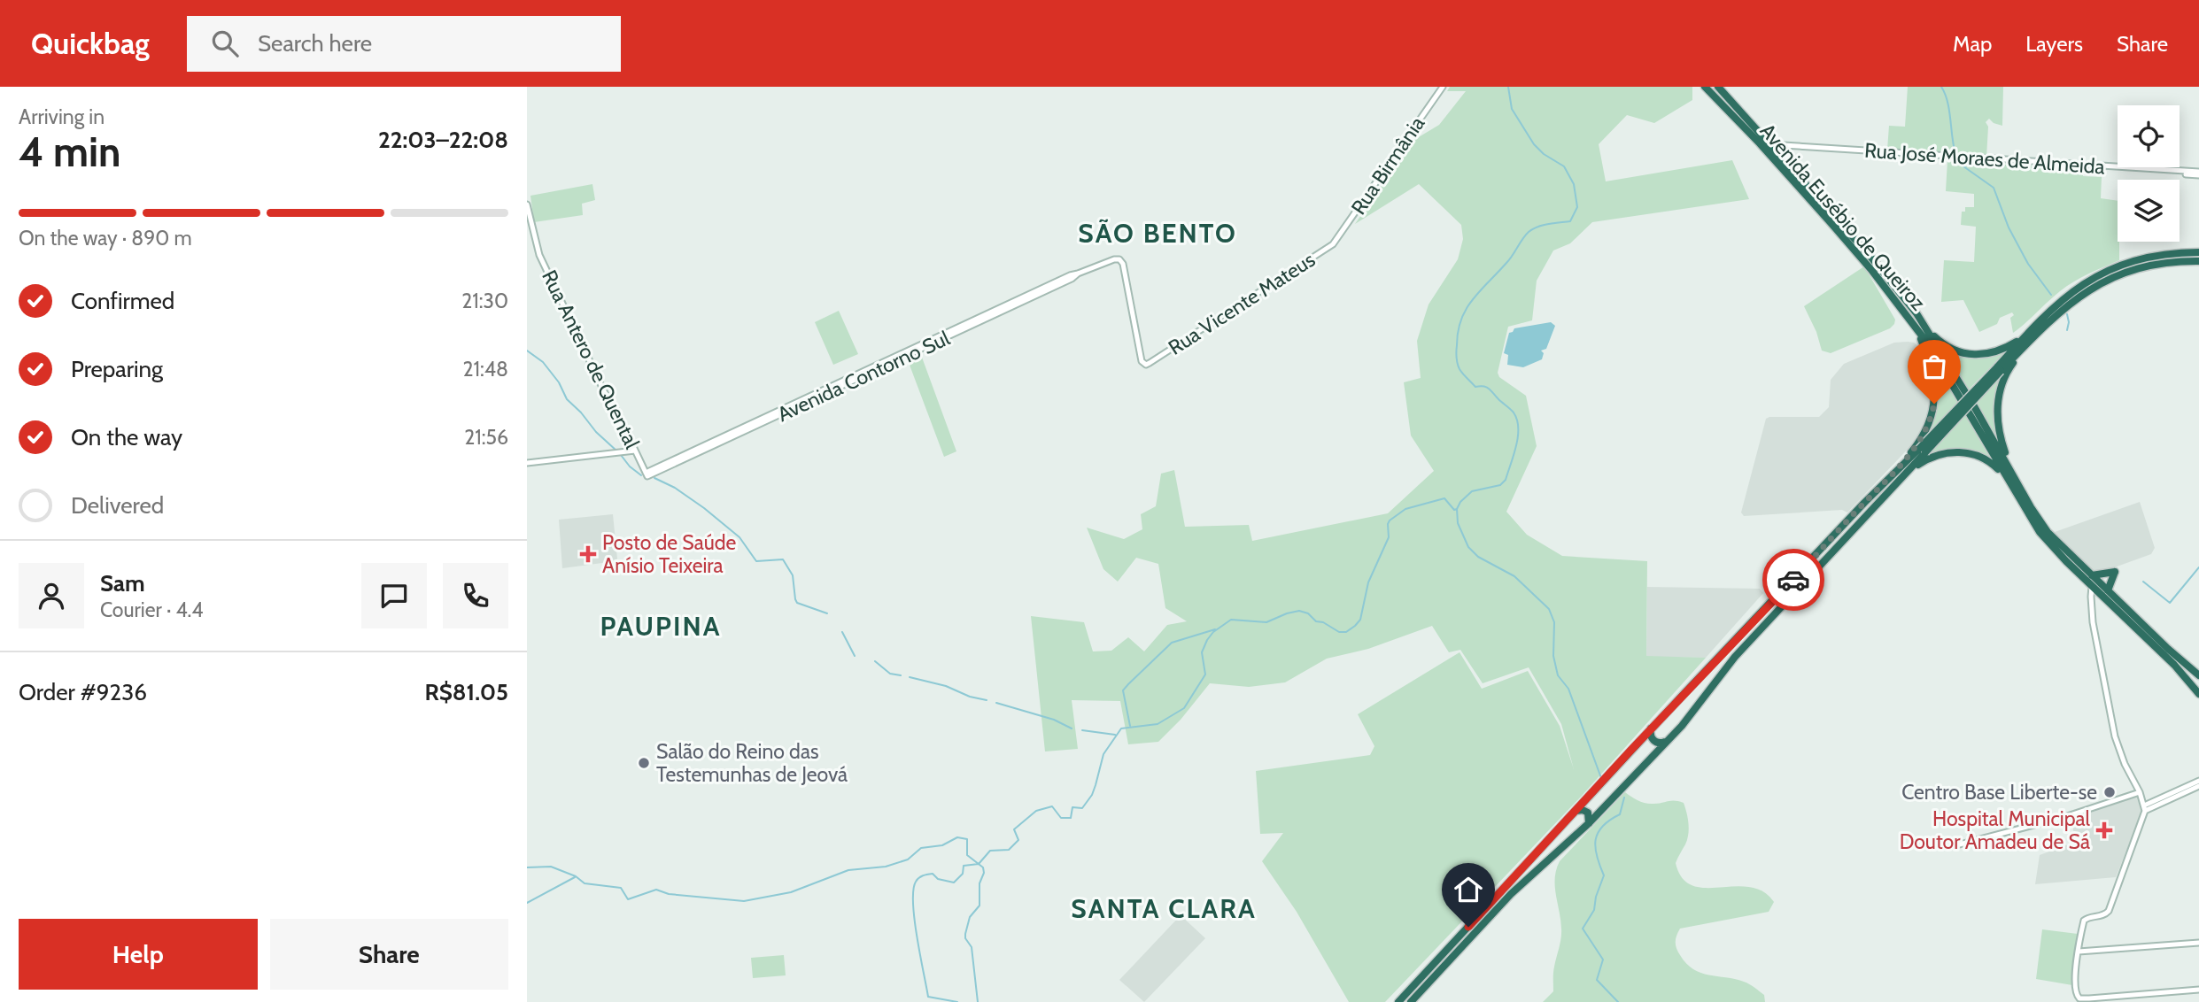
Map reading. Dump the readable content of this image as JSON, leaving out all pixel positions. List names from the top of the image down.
{
  "streets": {
    "highway": ["Avenida Eusébio de Queiroz"],
    "street": [
      "Rua José Moraes de Almeida",
      "Rua Birmânia",
      "Rua Vicente Mateus",
      "Rua Antero de Quental",
      "Avenida Contorno Sul"
    ]
  },
  "crossings": [
    ["Rua José Moraes de Almeida", "Avenida Eusébio de Queiroz"],
    ["Rua Birmânia", "Rua Vicente Mateus"],
    ["Rua Vicente Mateus", "Avenida Contorno Sul"],
    ["Rua Antero de Quental", "Avenida Contorno Sul"]
  ],
  "districts": ["SÃO BENTO", "PAUPINA", "SANTA CLARA"],
  "places": {
    "health": ["Posto de Saúde Anísio Teixeira", "Hospital Municipal Doutor Amadeu de Sá"],
    "other": ["Salão do Reino das Testemunhas de Jeová", "Centro Base Liberte-se"]
  },
  "page": {
    "header": "Quickbag",
    "search": "Search here",
    "nav": ["Map", "Layers", "Share"],
    "heading": ["4 min", "Arriving in", "22:03–22:08"],
    "panel": [
      "Sam",
      "Courier · 4.4",
      "Order #9236",
      "R$81.05"
    ],
    "bar": "On the way · 890 m",
    "list": [
      ["Confirmed", "21:30"],
      ["Preparing", "21:48"],
      ["On the way", "21:56"],
      "Delivered"
    ],
    "buttons": ["Help", "Share"]
  }
}
